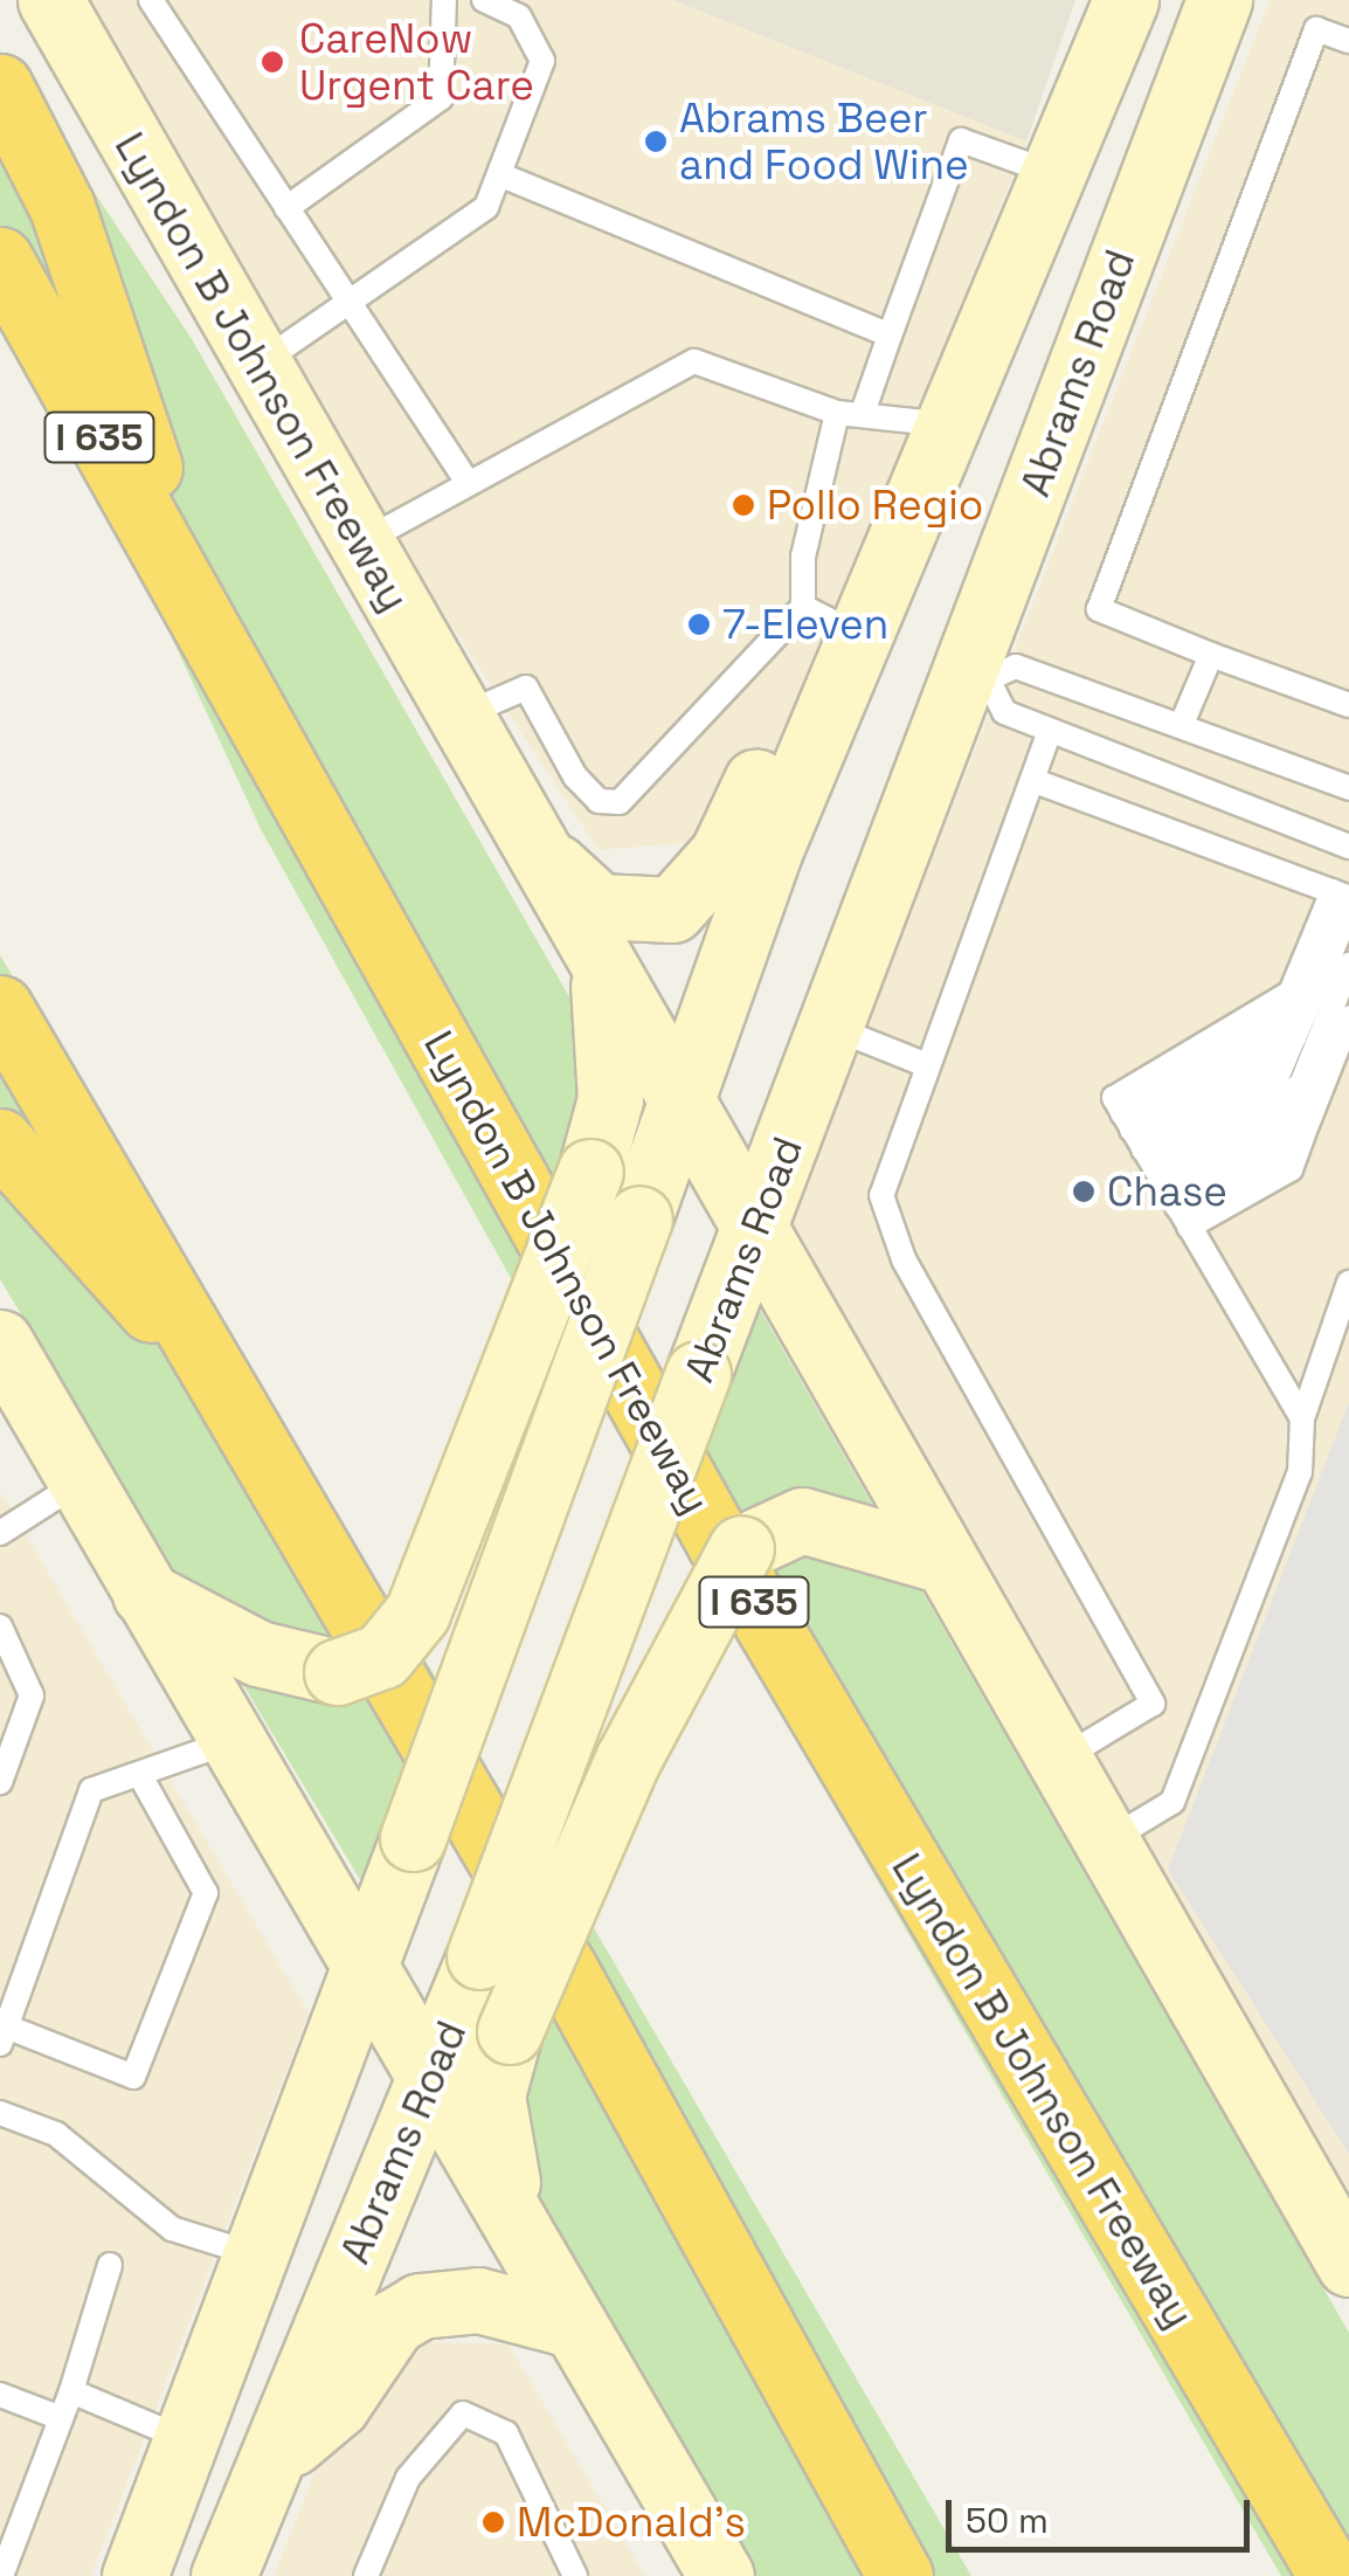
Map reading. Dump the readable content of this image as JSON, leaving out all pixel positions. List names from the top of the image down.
{
  "streets": {
    "highway": ["Lyndon B Johnson Freeway", "I 635"],
    "main road": ["Abrams Road"]
  },
  "crossings": [
    ["Lyndon B Johnson Freeway", "Abrams Road"]
  ],
  "places": [
    "CareNow Urgent Care",
    "Abrams Beer and Food Wine",
    "Pollo Regio",
    "7-Eleven",
    "Chase",
    "McDonald's"
  ],
  "scale_bar": "50 m"
}
